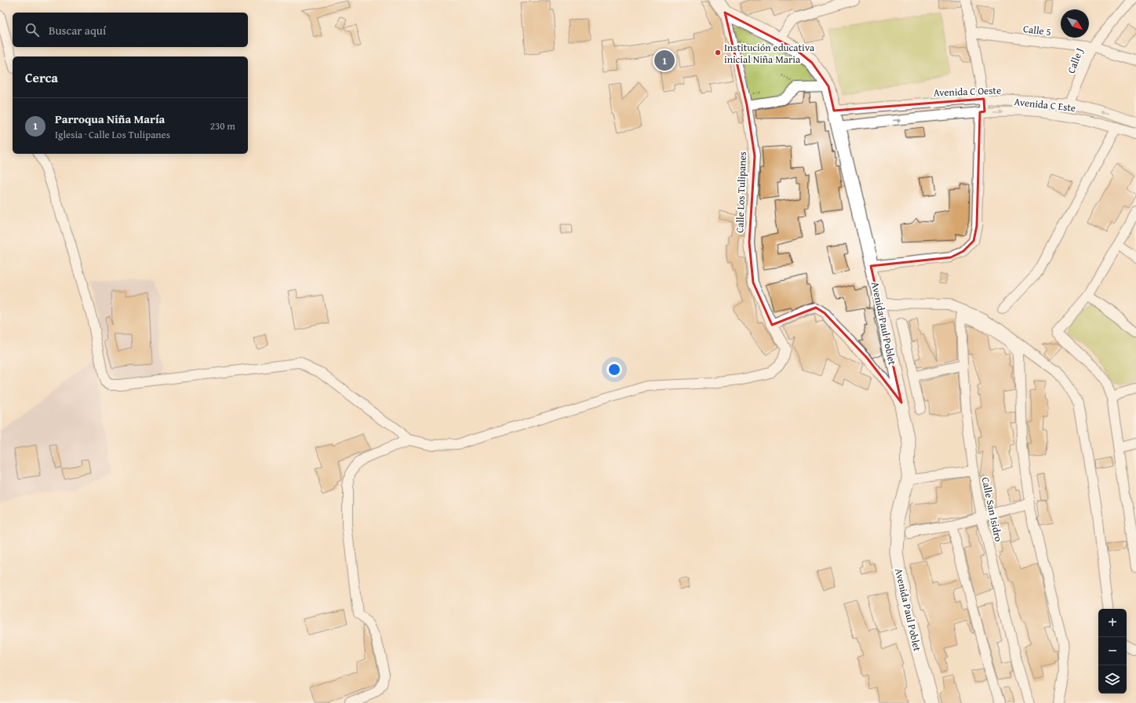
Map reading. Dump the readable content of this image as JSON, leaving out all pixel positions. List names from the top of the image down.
{
  "streets": {
    "main road": ["Avenida Paul Poblet"],
    "street": [
      "Calle 5",
      "Calle J",
      "Avenida C Oeste",
      "Avenida C Este",
      "Calle Los Tulipanes",
      "Calle San Isidro"
    ]
  },
  "crossings": [
    ["Calle 5", "Calle J"],
    ["Calle J", "Avenida C Oeste"],
    ["Avenida C Oeste", "Avenida Paul Poblet"],
    ["Avenida C Este", "Avenida Paul Poblet"],
    ["Calle Los Tulipanes", "Avenida Paul Poblet"]
  ],
  "one_way": ["Avenida C Oeste", "Avenida C Este"],
  "places": ["Institución educativa inicial Niña Maria"],
  "north": "bottom right",
  "page": {
    "search": "Buscar aquí",
    "pins": "1",
    "heading": "Cerca",
    "list": [
      {
        "mark": "1",
        "name": "Parroqua Niña María",
        "note": "Iglesia · Calle Los Tulipanes",
        "value": "230 m"
      }
    ],
    "map_buttons": ["+", "−"]
  }
}
